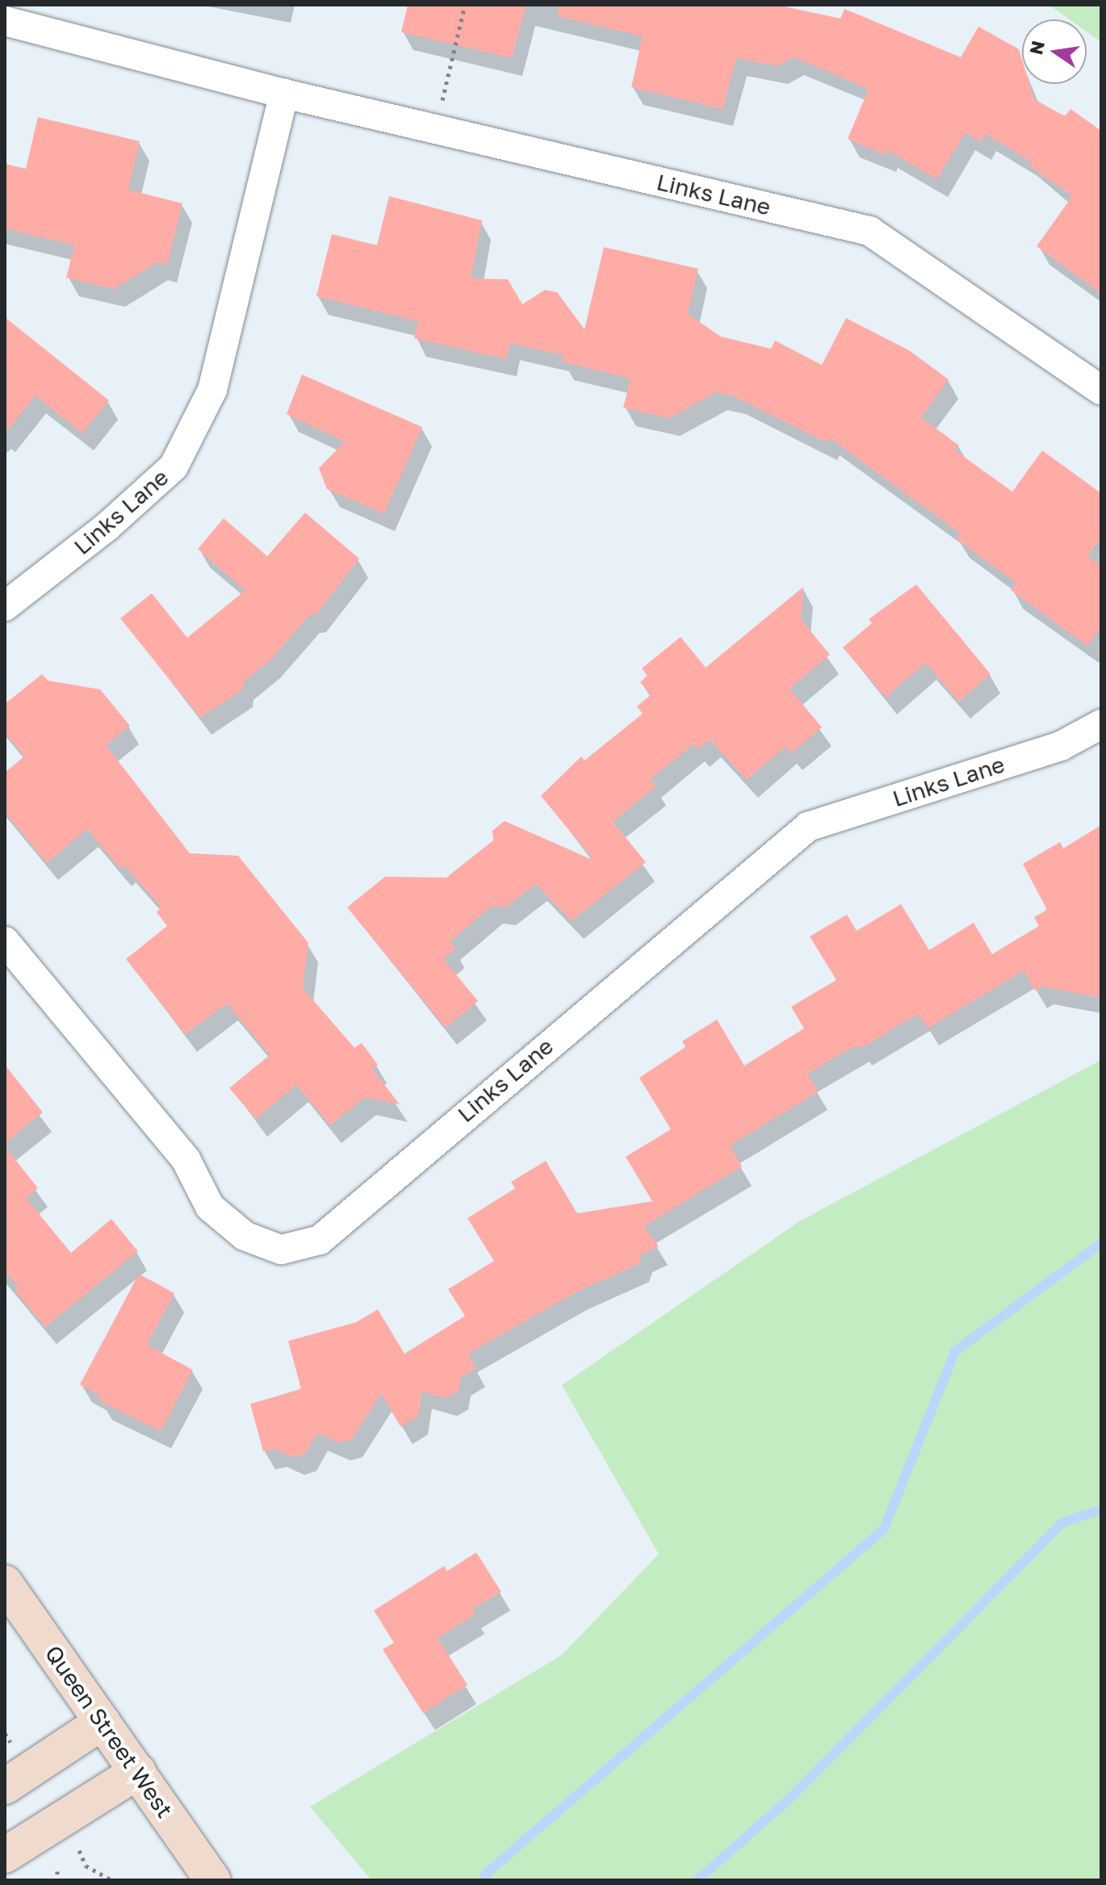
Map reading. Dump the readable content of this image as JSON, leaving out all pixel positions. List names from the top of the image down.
{
  "streets": {
    "main road": ["Queen Street West"],
    "street": ["Links Lane"]
  },
  "north": "left"
}
